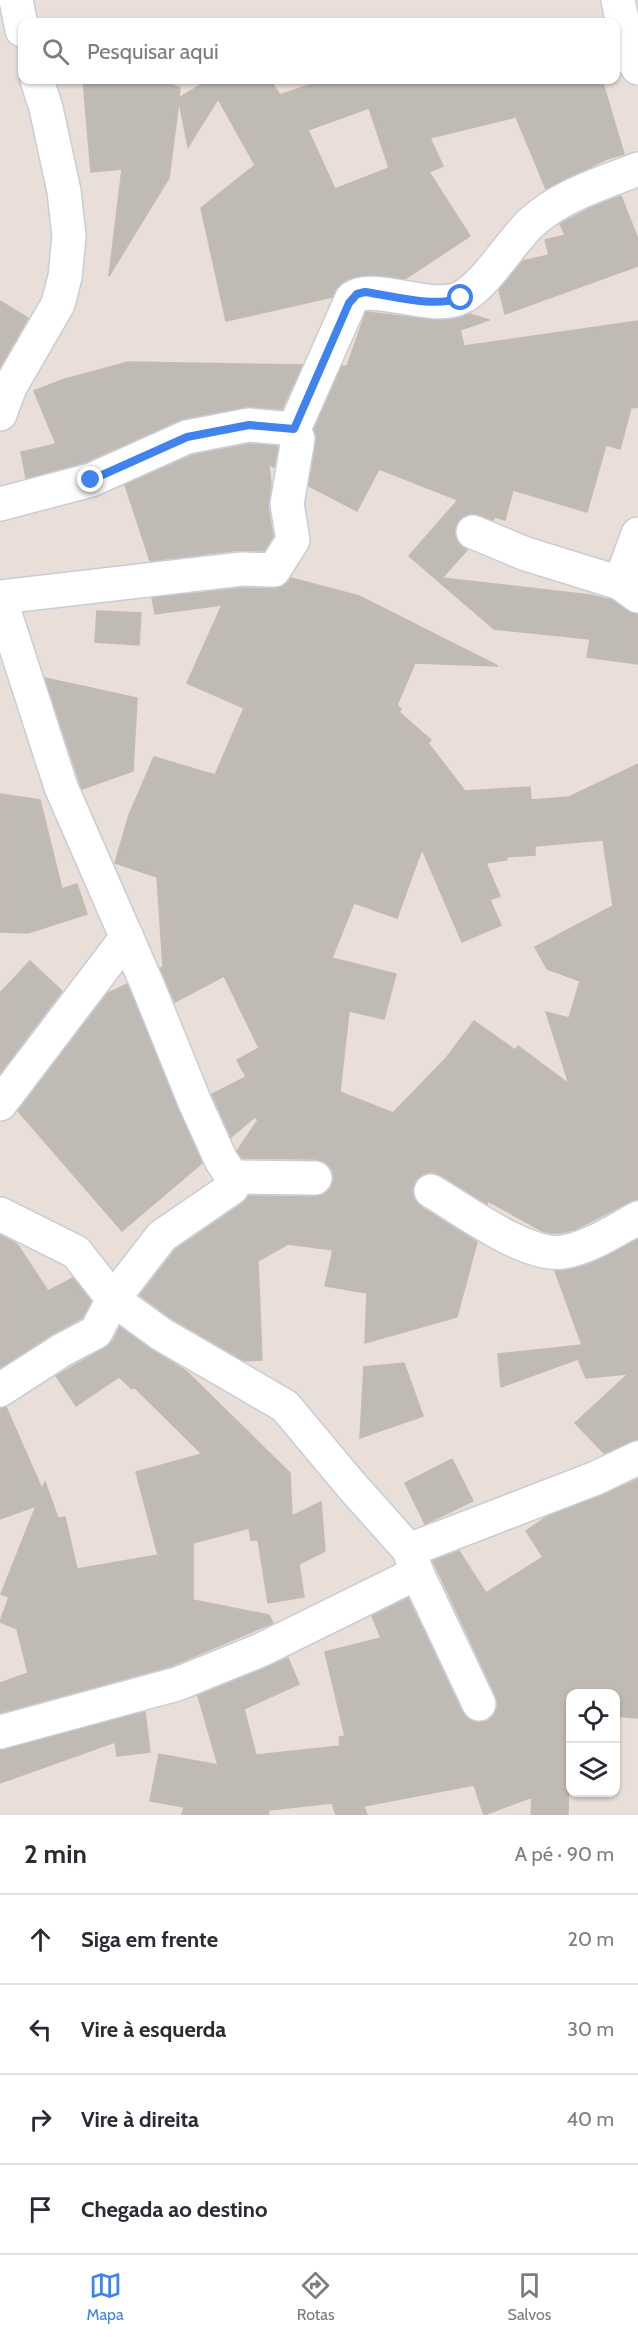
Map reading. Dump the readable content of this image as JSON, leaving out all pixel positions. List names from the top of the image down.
{
  "page": {
    "search": "Pesquisar aqui",
    "heading": ["2 min", "A pé · 90 m"],
    "list": [
      ["Siga em frente", "20 m"],
      ["Vire à esquerda", "30 m"],
      ["Vire à direita", "40 m"],
      "Chegada ao destino"
    ],
    "nav": ["Mapa", "Rotas", "Salvos"]
  }
}
